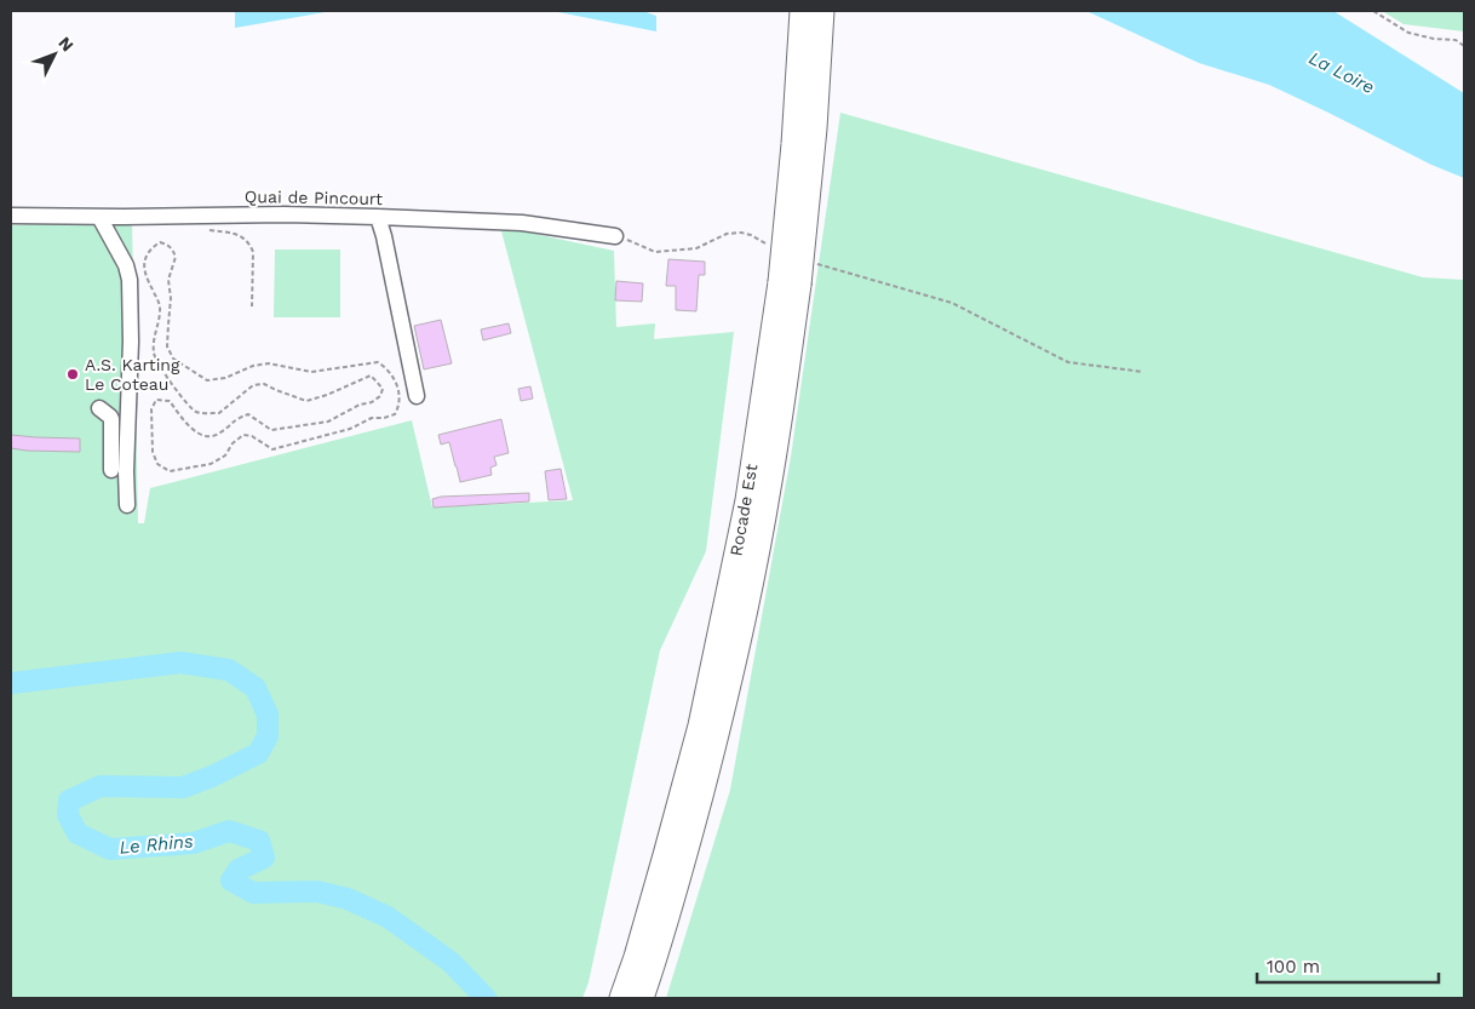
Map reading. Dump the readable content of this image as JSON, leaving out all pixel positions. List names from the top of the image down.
{
  "streets": {
    "highway": ["Rocade Est"],
    "street": ["Quai de Pincourt"]
  },
  "water": ["La Loire", "Le Rhins"],
  "places": ["A.S. Karting Le Coteau"],
  "scale_bar": "100 m",
  "north": "top right"
}
